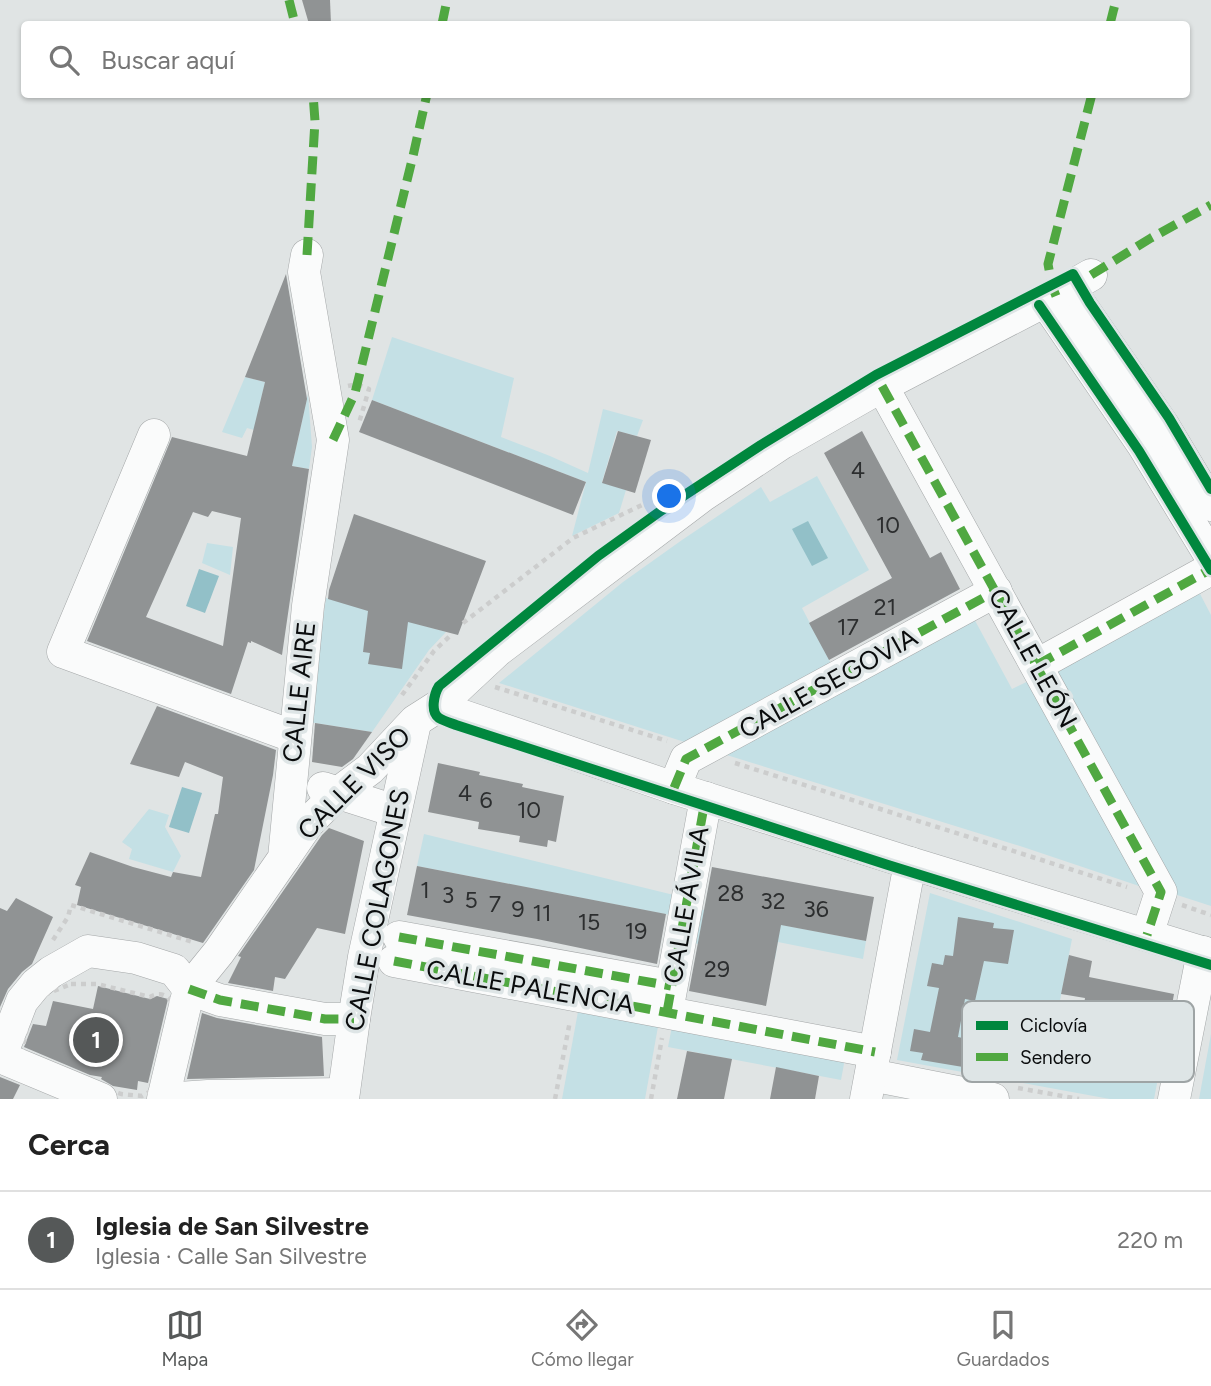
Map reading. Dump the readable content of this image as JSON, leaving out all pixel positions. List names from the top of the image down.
{
  "streets": {
    "street": [
      "CALLE LEÓN",
      "CALLE SEGOVIA",
      "CALLE AIRE",
      "CALLE VISO",
      "CALLE ÁVILA",
      "CALLE COLAGONES",
      "CALLE PALENCIA"
    ]
  },
  "crossings": [
    ["CALLE LEÓN", "CALLE SEGOVIA"],
    ["CALLE LEÓN", "CALLE VISO"],
    ["CALLE AIRE", "CALLE VISO"],
    ["CALLE VISO", "CALLE COLAGONES"],
    ["CALLE ÁVILA", "CALLE PALENCIA"]
  ],
  "house_numbers": [
    "4",
    "10",
    "21",
    "17",
    "4",
    "6",
    "10",
    "1",
    "28",
    "3",
    "5",
    "32",
    "7",
    "9",
    "36",
    "11",
    "15",
    "19",
    "29"
  ],
  "legend": ["Ciclovía", "Sendero"],
  "page": {
    "search": "Buscar aquí",
    "pins": "1",
    "heading": "Cerca",
    "list": [
      {
        "mark": "1",
        "name": "Iglesia de San Silvestre",
        "note": "Iglesia · Calle San Silvestre",
        "value": "220 m"
      }
    ],
    "nav": ["Mapa", "Cómo llegar", "Guardados"]
  }
}
